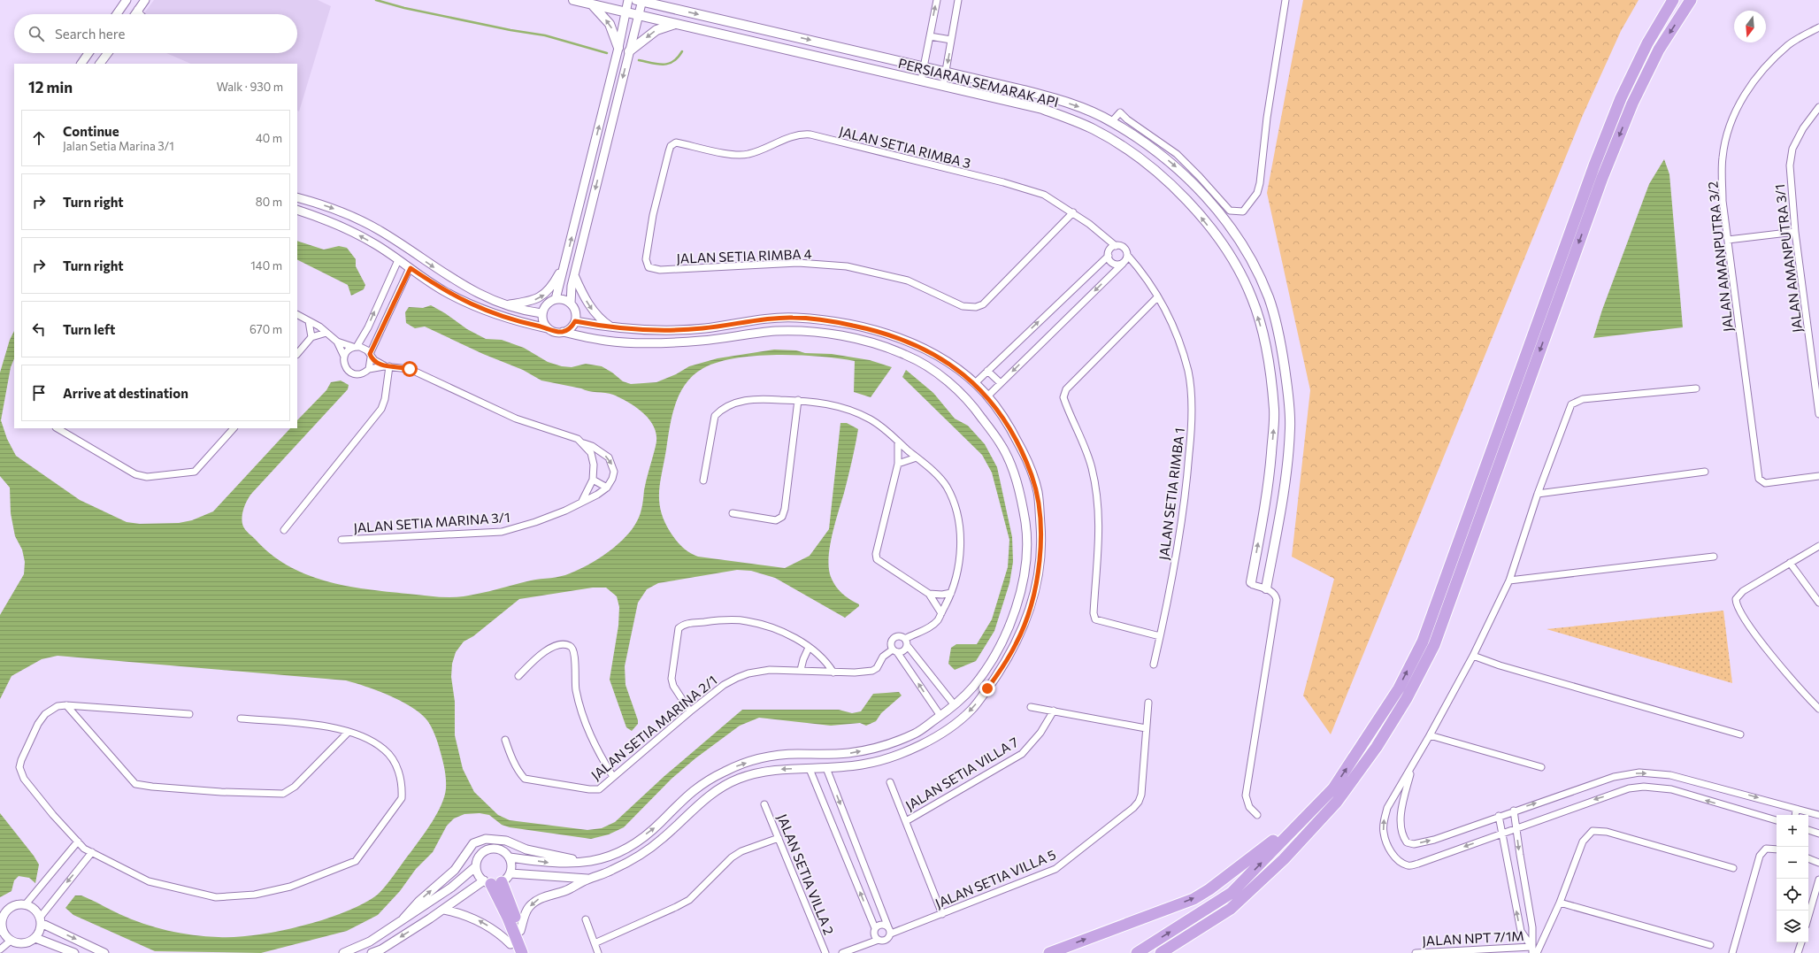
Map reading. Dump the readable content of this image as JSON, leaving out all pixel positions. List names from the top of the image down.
{
  "streets": {
    "main road": ["PERSIARAN SEMARAK API"],
    "street": [
      "JALAN SETIA RIMBA 3",
      "JALAN SETIA RIMBA 4",
      "JALAN AMANPUTRA 3/2",
      "JALAN AMANPUTRA 3/1",
      "JALAN SETIA RIMBA 1",
      "JALAN SETIA MARINA 3/1",
      "JALAN SETIA MARINA 2/1",
      "JALAN SETIA VILLA 7",
      "JALAN SETIA VILLA 2",
      "JALAN SETIA VILLA 5",
      "JALAN NPT 7/1M"
    ]
  },
  "crossings": [
    ["JALAN SETIA RIMBA 3", "JALAN SETIA RIMBA 4"],
    ["JALAN SETIA RIMBA 3", "JALAN SETIA RIMBA 1"]
  ],
  "north": "bottom",
  "page": {
    "search": "Search here",
    "heading": ["12 min", "Walk · 930 m"],
    "list": [
      ["Continue", "Jalan Setia Marina 3/1", "40 m"],
      ["Turn right", "80 m"],
      ["Turn right", "140 m"],
      ["Turn left", "670 m"],
      "Arrive at destination"
    ],
    "map_buttons": ["+", "−"]
  }
}
